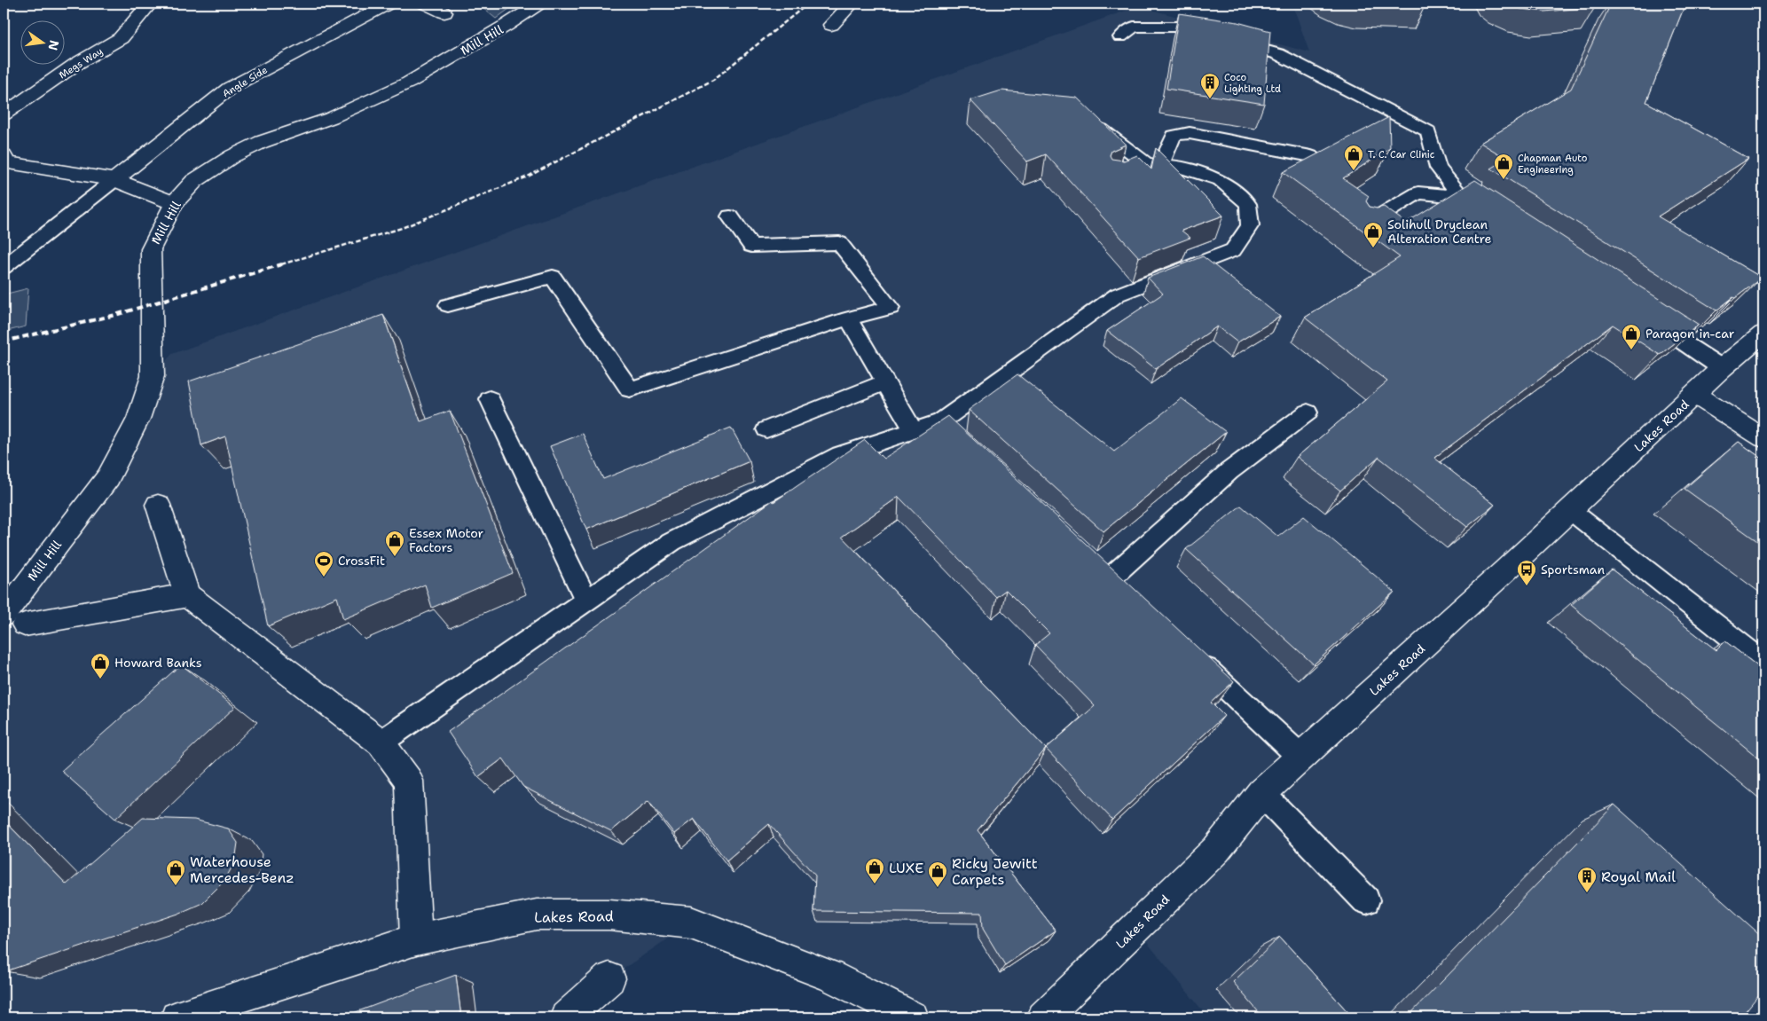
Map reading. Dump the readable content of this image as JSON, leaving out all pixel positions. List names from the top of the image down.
{
  "streets": {
    "street": [
      "Mill Hill",
      "Megs Way",
      "Angle Side",
      "Lakes Road"
    ]
  },
  "places": {
    "building": ["Coco Lighting Ltd", "Royal Mail"],
    "shop": [
      "T. C. Car Clinic",
      "Chapman Auto Engineering",
      "Solihull Dryclean Alteration Centre",
      "Paragon in-car",
      "Essex Motor Factors",
      "Howard Banks",
      "LUXE",
      "Waterhouse Mercedes-Benz",
      "Ricky Jewitt Carpets"
    ],
    "sports": ["CrossFit"],
    "bus stop": ["Sportsman"]
  },
  "north": "right"
}
